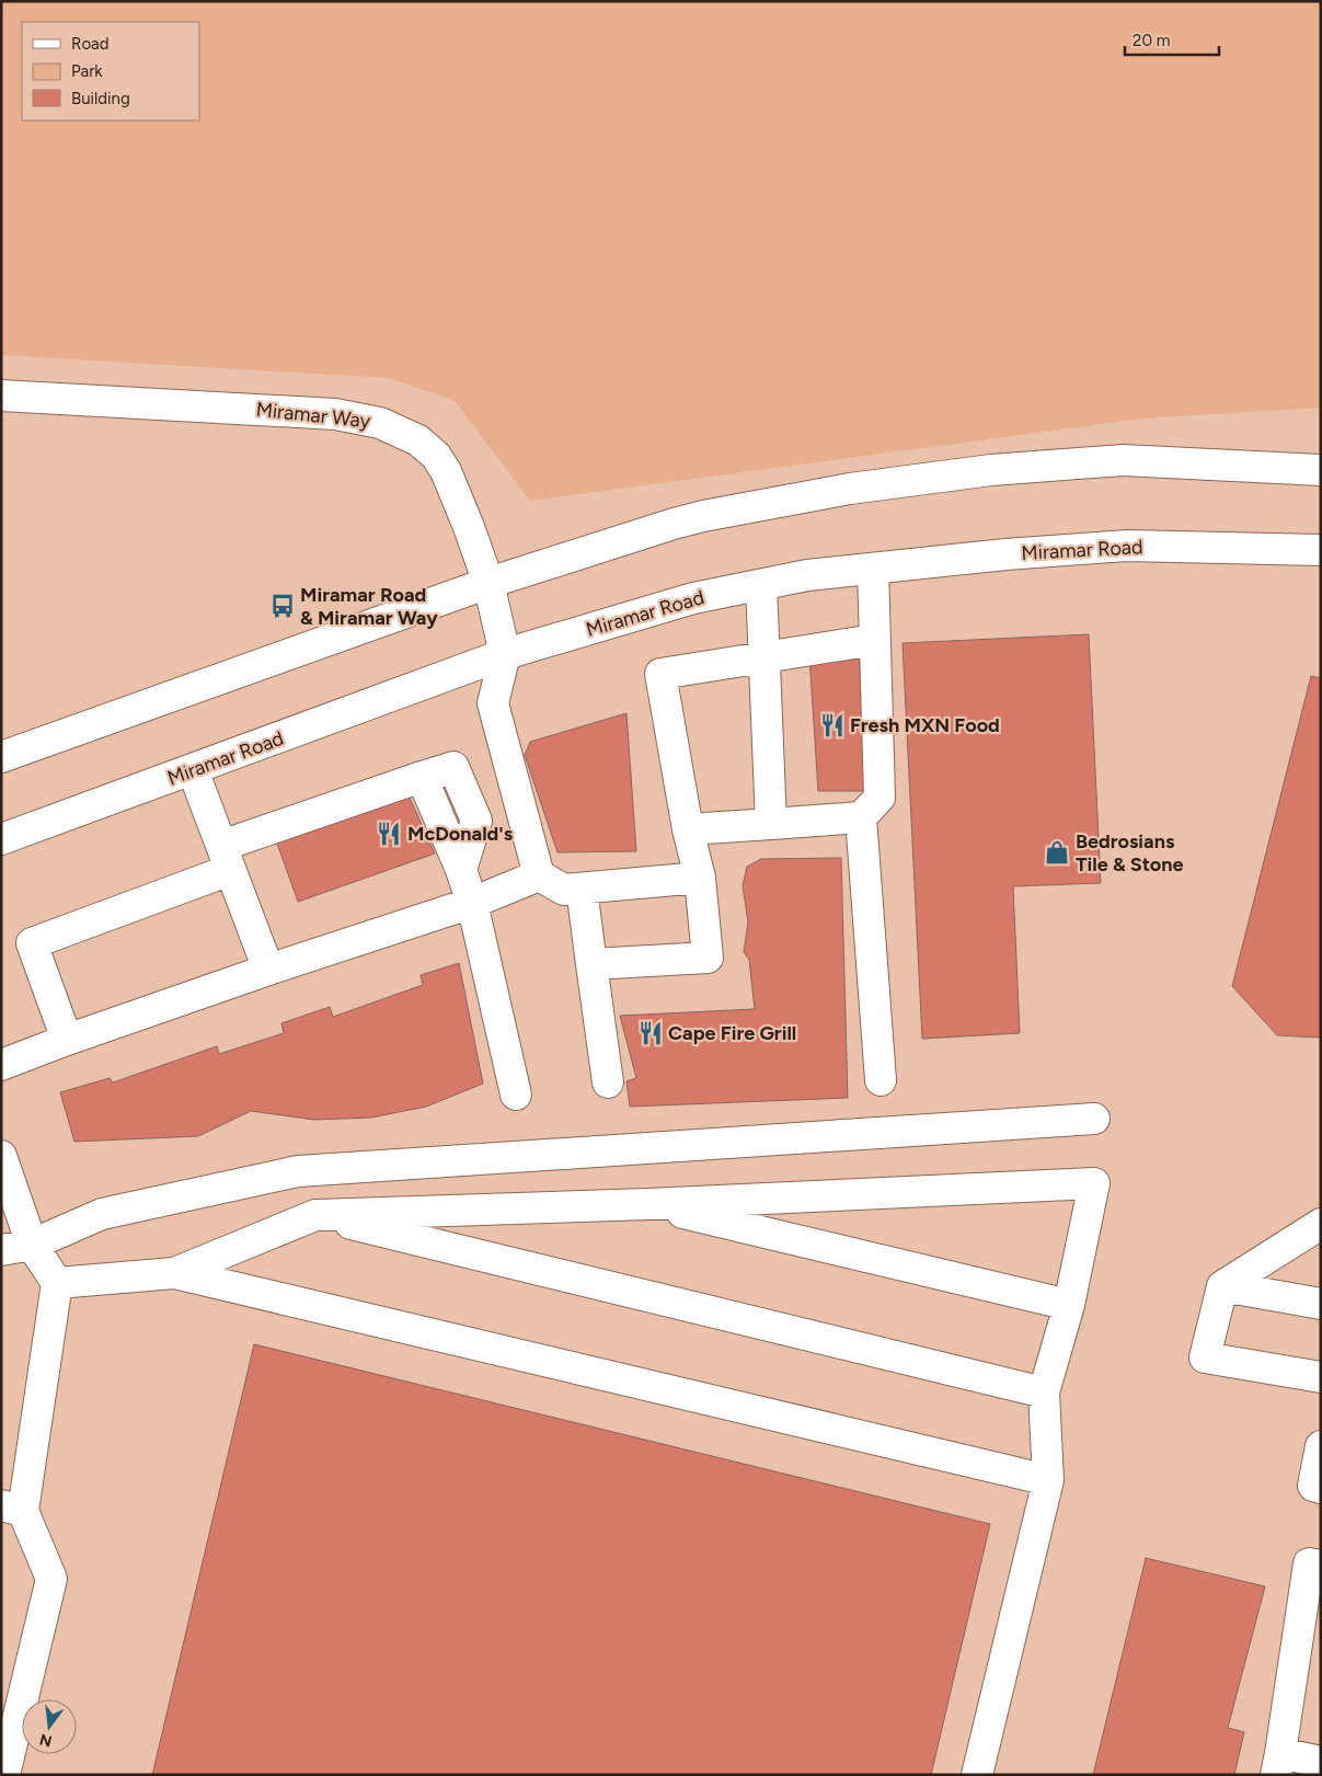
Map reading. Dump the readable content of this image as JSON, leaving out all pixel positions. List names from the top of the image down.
{
  "streets": {
    "main road": ["Miramar Way", "Miramar Road"]
  },
  "crossings": [
    ["Miramar Way", "Miramar Road"]
  ],
  "places": {
    "bus stop": ["Miramar Road & Miramar Way"],
    "restaurant": ["Fresh MXN Food", "McDonald's", "Cape Fire Grill"],
    "shop": ["Bedrosians Tile & Stone"]
  },
  "legend": ["Road", "Park", "Building"],
  "scale_bar": "20 m",
  "north": "bottom"
}
